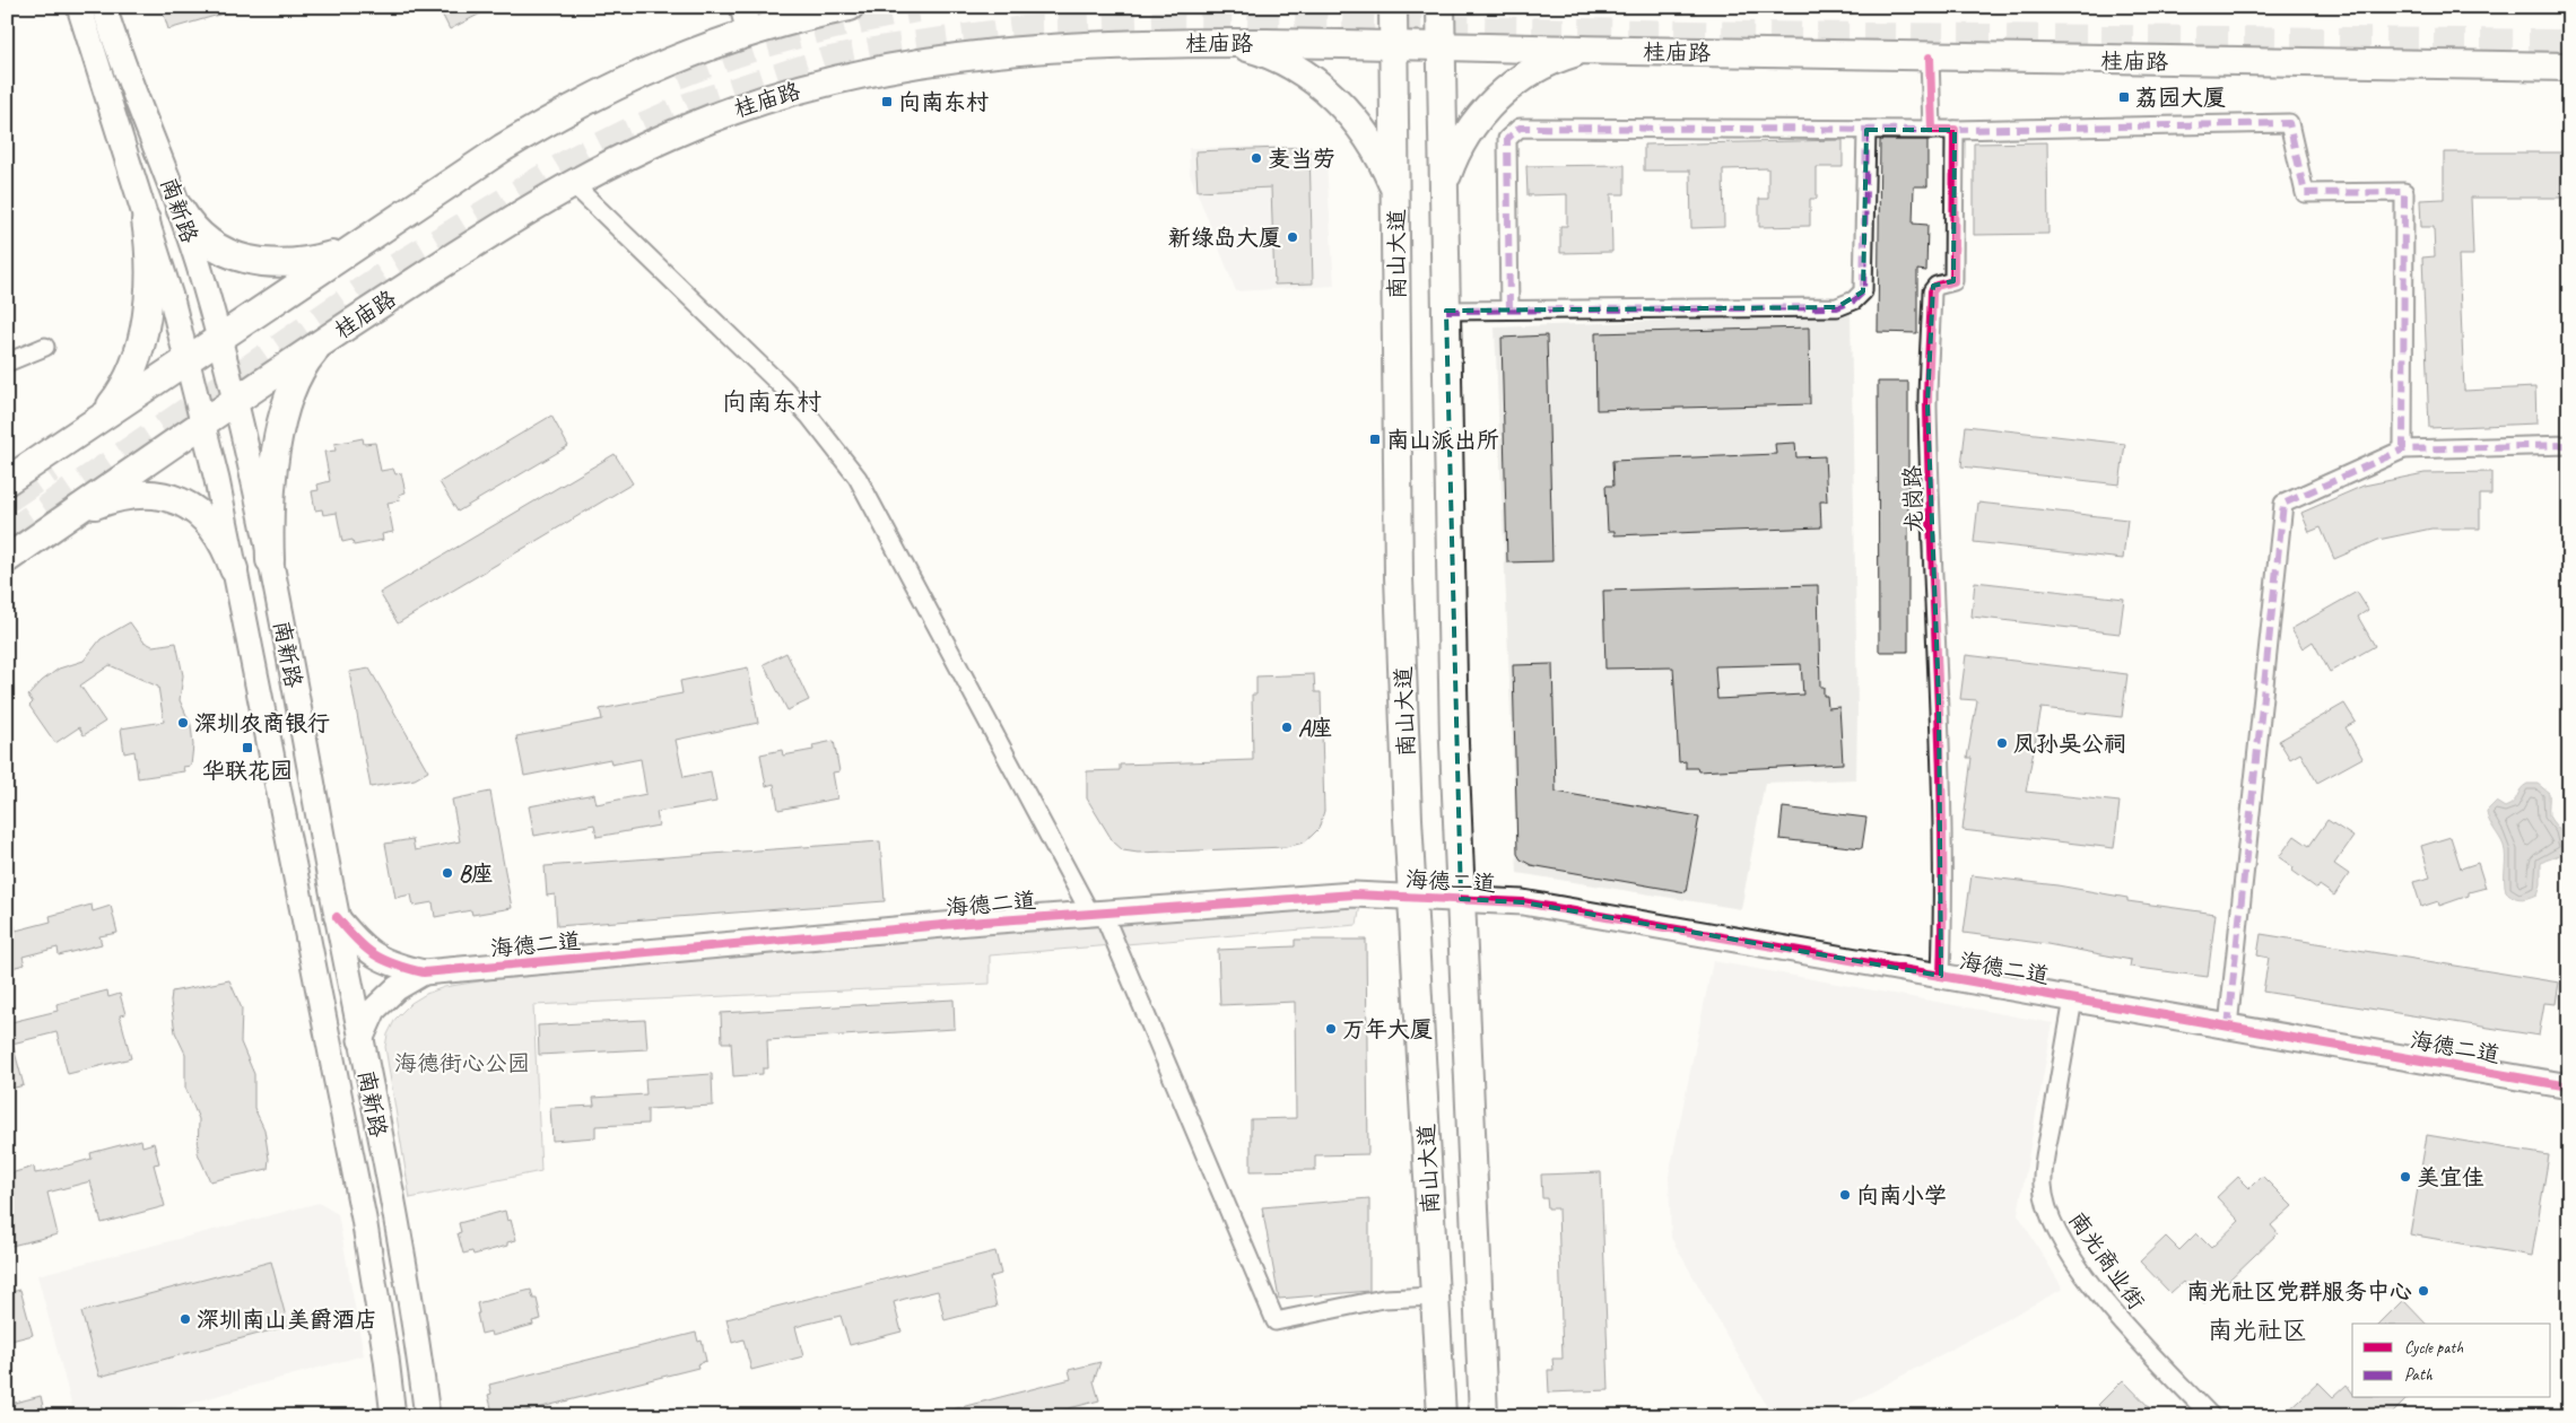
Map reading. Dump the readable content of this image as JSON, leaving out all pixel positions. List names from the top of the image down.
{
  "streets": {
    "main road": [
      "桂庙路",
      "南新路",
      "南山大道",
      "海德二道"
    ],
    "street": ["龙岗路", "南光商业街"]
  },
  "crossings": [
    ["桂庙路", "南新路"],
    ["桂庙路", "南山大道"],
    ["南新路", "海德二道"],
    ["南山大道", "海德二道"],
    ["龙岗路", "海德二道"],
    ["海德二道", "南光商业街"]
  ],
  "districts": ["向南东村", "南光社区"],
  "parks": ["海德街心公园"],
  "places": {
    "transit": [
      "荔园大厦",
      "向南东村",
      "南山派出所",
      "华联花园"
    ],
    "other": [
      "麦当劳",
      "新绿岛大厦",
      "深圳农商银行",
      "A座",
      "凤孙吴公祠",
      "B座",
      "万年大厦",
      "美宜佳",
      "向南小学",
      "南光社区党群服务中心",
      "深圳南山美爵酒店"
    ]
  },
  "legend": ["Cycle path", "Path"]
}
